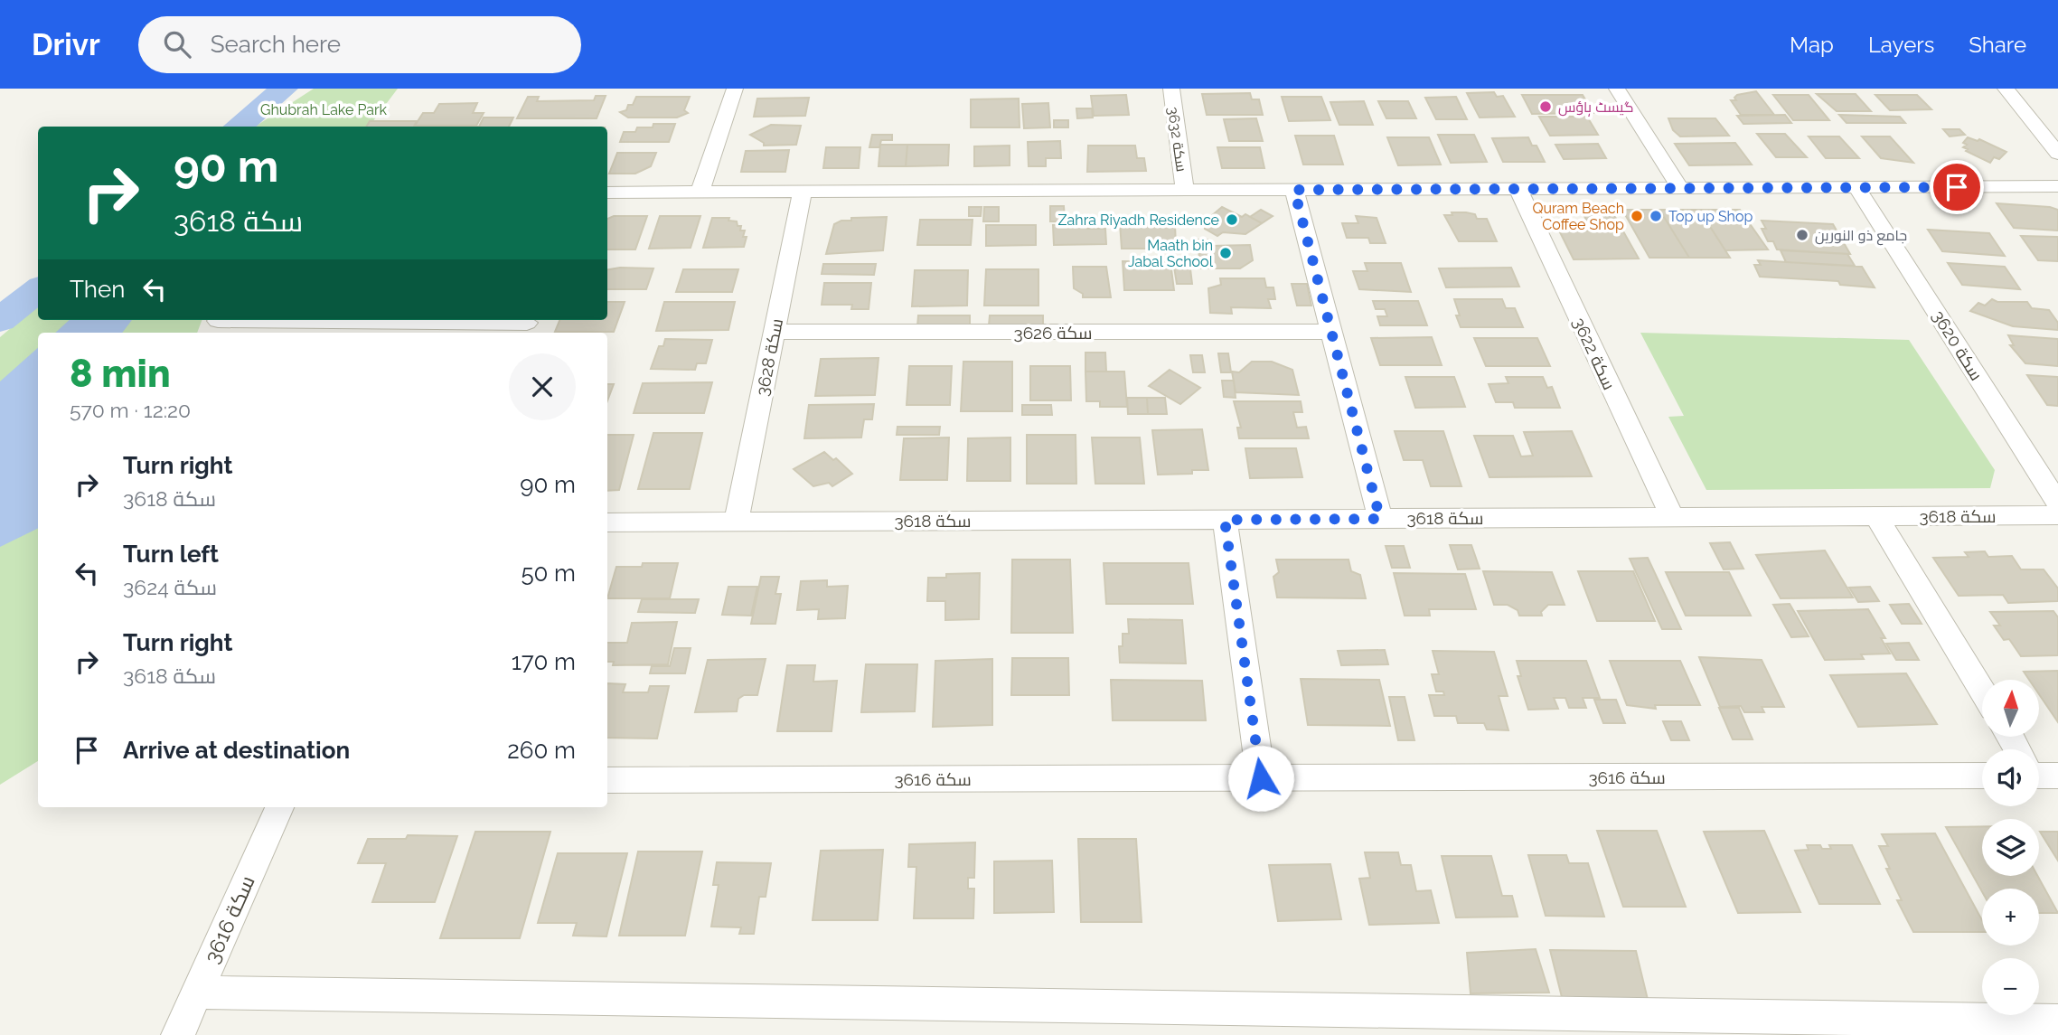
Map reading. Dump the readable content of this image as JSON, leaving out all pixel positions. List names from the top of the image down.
{
  "streets": {
    "street": [
      "سكة 3632",
      "سكة 3626",
      "سكة 3620",
      "سكة 3622",
      "سكة 3628",
      "سكة 3618",
      "سكة 3616"
    ]
  },
  "crossings": [
    ["سكة 3626", "سكة 3628"],
    ["سكة 3622", "سكة 3618"],
    ["سكة 3628", "سكة 3618"]
  ],
  "parks": ["Ghubrah Lake Park"],
  "places": [
    "گیسٹ ہاؤس",
    "Quram Beach Coffee Shop",
    "Top up Shop",
    "Zahra Riyadh Residence",
    "جامع ذو النورين",
    "Maath bin Jabal School"
  ],
  "north": "top",
  "page": {
    "header": "Drivr",
    "search": "Search here",
    "nav": ["Map", "Layers", "Share"],
    "turn": ["90 m", "سكة 3618"],
    "then": "Then",
    "heading": ["8 min", "570 m · 12:20"],
    "list": [
      {
        "name": "Turn right",
        "note": "سكة 3618",
        "value": "90 m"
      },
      {
        "name": "Turn left",
        "note": "سكة 3624",
        "value": "50 m"
      },
      {
        "name": "Turn right",
        "note": "سكة 3618",
        "value": "170 m"
      },
      {
        "name": "Arrive at destination",
        "value": "260 m"
      }
    ],
    "map_buttons": ["+", "−"]
  }
}
